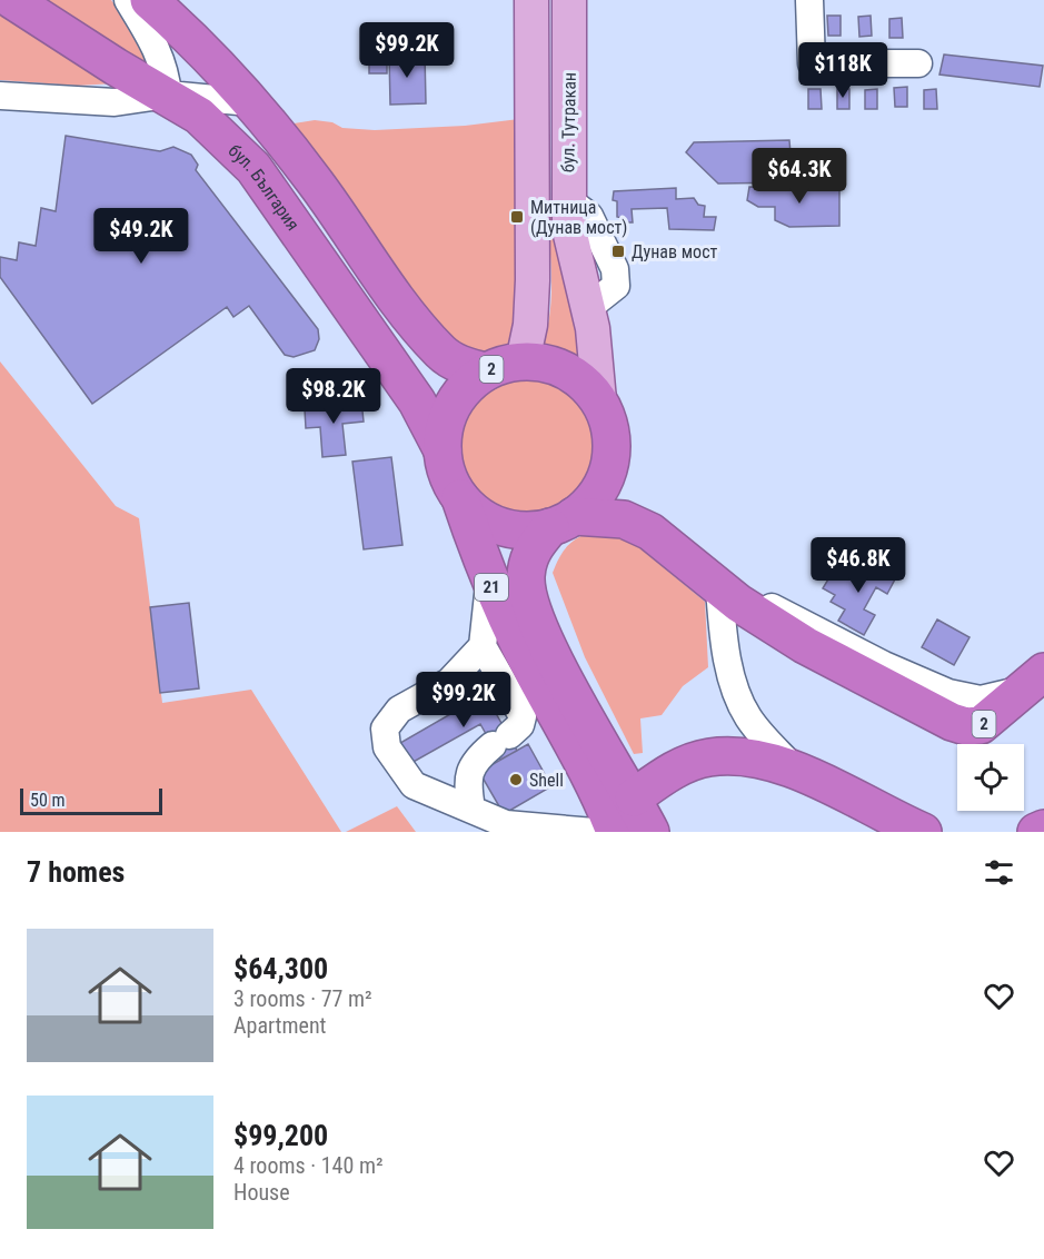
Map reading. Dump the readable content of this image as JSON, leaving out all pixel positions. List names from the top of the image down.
{
  "streets": {
    "highway": ["бул. България", "2", "21"],
    "main road": ["бул. Тутракан"]
  },
  "crossings": [
    ["бул. Тутракан", "бул. България"],
    ["бул. Тутракан", "2"],
    ["бул. Тутракан", "21"],
    ["бул. България", "2"],
    ["бул. България", "21"],
    ["2", "21"]
  ],
  "places": {
    "transit": ["Митница (Дунав мост)", "Дунав мост"],
    "other": ["Shell"]
  },
  "scale_bar": "50 m",
  "page": {
    "price": [
      "$99.2K",
      "$118K",
      "$64.3K",
      "$49.2K",
      "$98.2K",
      "$46.8K",
      "$99.2K"
    ],
    "scale": "50 m",
    "heading": "7 homes",
    "list": [
      {
        "name": "$64,300",
        "note": "3 rooms · 77 m² · Apartment"
      },
      {
        "name": "$99,200",
        "note": "4 rooms · 140 m² · House"
      }
    ]
  }
}
